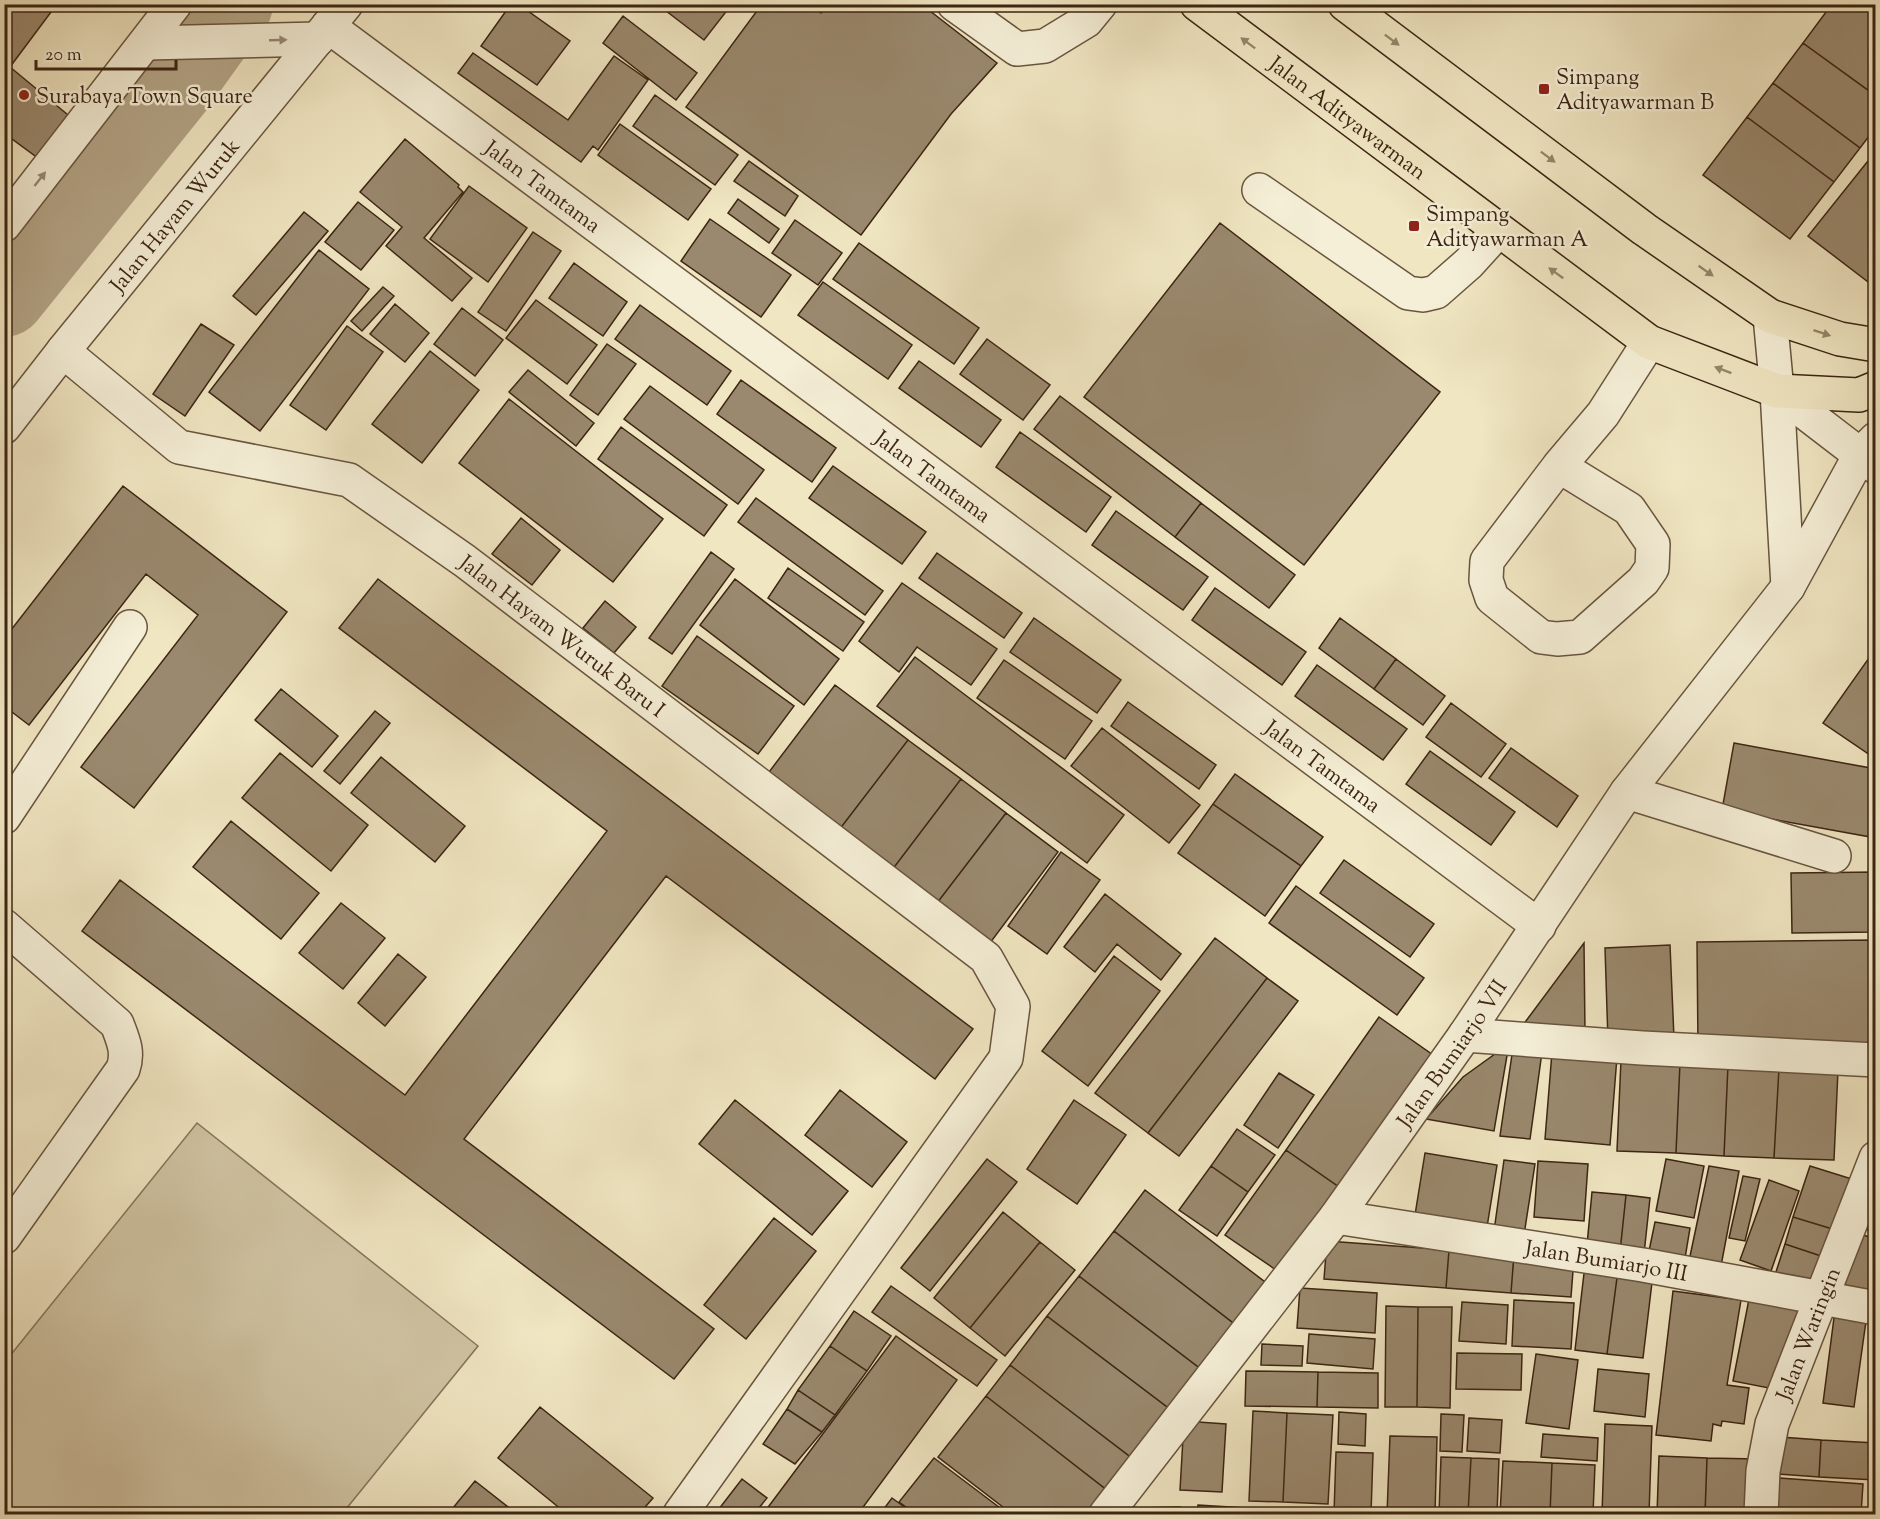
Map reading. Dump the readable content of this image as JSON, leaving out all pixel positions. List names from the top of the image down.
{
  "streets": {
    "main road": ["Jalan Adityawarman"],
    "street": [
      "Jalan Tamtama",
      "Jalan Hayam Wuruk",
      "Jalan Hayam Wuruk Baru I",
      "Jalan Bumiarjo VII",
      "Jalan Bumiarjo III",
      "Jalan Waringin"
    ]
  },
  "crossings": [
    ["Jalan Tamtama", "Jalan Hayam Wuruk"],
    ["Jalan Tamtama", "Jalan Bumiarjo VII"],
    ["Jalan Hayam Wuruk", "Jalan Hayam Wuruk Baru I"],
    ["Jalan Bumiarjo VII", "Jalan Bumiarjo III"],
    ["Jalan Bumiarjo III", "Jalan Waringin"]
  ],
  "places": {
    "transit": ["Simpang Adityawarman B", "Simpang Adityawarman A"],
    "other": ["Surabaya Town Square"]
  },
  "scale_bar": "20 m"
}
